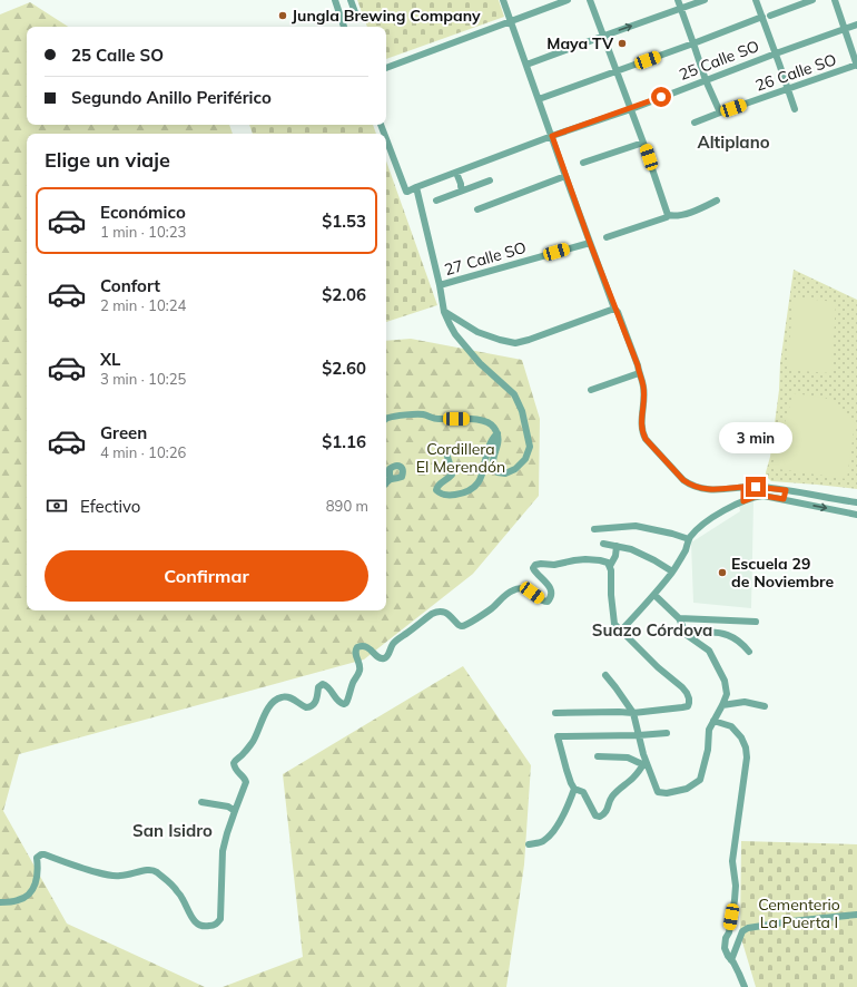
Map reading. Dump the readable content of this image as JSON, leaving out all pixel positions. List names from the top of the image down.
{
  "streets": {
    "street": ["25 Calle SO", "26 Calle SO", "27 Calle SO"]
  },
  "districts": ["Altiplano", "Suazo Córdova", "San Isidro"],
  "parks": ["Cordillera El Merendón", "Cementerio La Puerta I"],
  "places": ["Jungla Brewing Company", "Maya TV", "Escuela 29 de Noviembre"],
  "page": {
    "banner": ["25 Calle SO", "Segundo Anillo Periférico"],
    "heading": "Elige un viaje",
    "list": [
      {
        "name": "Económico",
        "note": "1 min · 10:23",
        "value": "$1.53"
      },
      {
        "name": "Confort",
        "note": "2 min · 10:24",
        "value": "$2.06"
      },
      {
        "name": "XL",
        "note": "3 min · 10:25",
        "value": "$2.60"
      },
      {
        "name": "Green",
        "note": "4 min · 10:26",
        "value": "$1.16"
      }
    ],
    "bubble": "3 min",
    "pay": ["Efectivo", "890 m"],
    "buttons": "Confirmar"
  }
}
